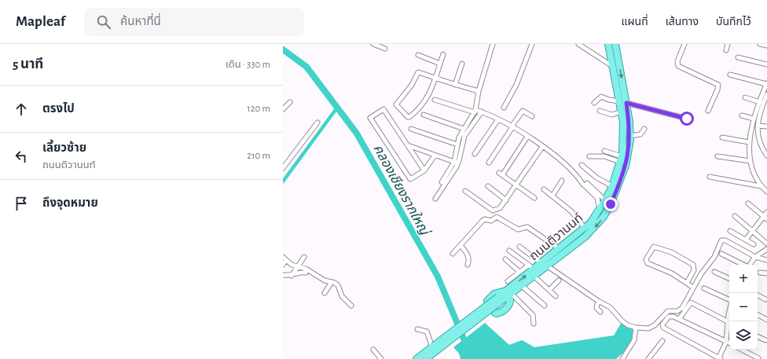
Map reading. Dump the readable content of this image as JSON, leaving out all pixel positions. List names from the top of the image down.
{
  "streets": {
    "main road": ["ถนนติวานนท์"]
  },
  "water": ["คลองเชียงรากใหญ่"],
  "page": {
    "header": "Mapleaf",
    "search": "ค้นหาที่นี่",
    "nav": ["แผนที่", "เส้นทาง", "บันทึกไว้"],
    "heading": ["5 นาที", "เดิน · 330 m"],
    "list": [
      ["ตรงไป", "120 m"],
      ["เลี้ยวซ้าย", "ถนนติวานนท์", "210 m"],
      "ถึงจุดหมาย"
    ],
    "map_buttons": ["+", "−"]
  }
}
